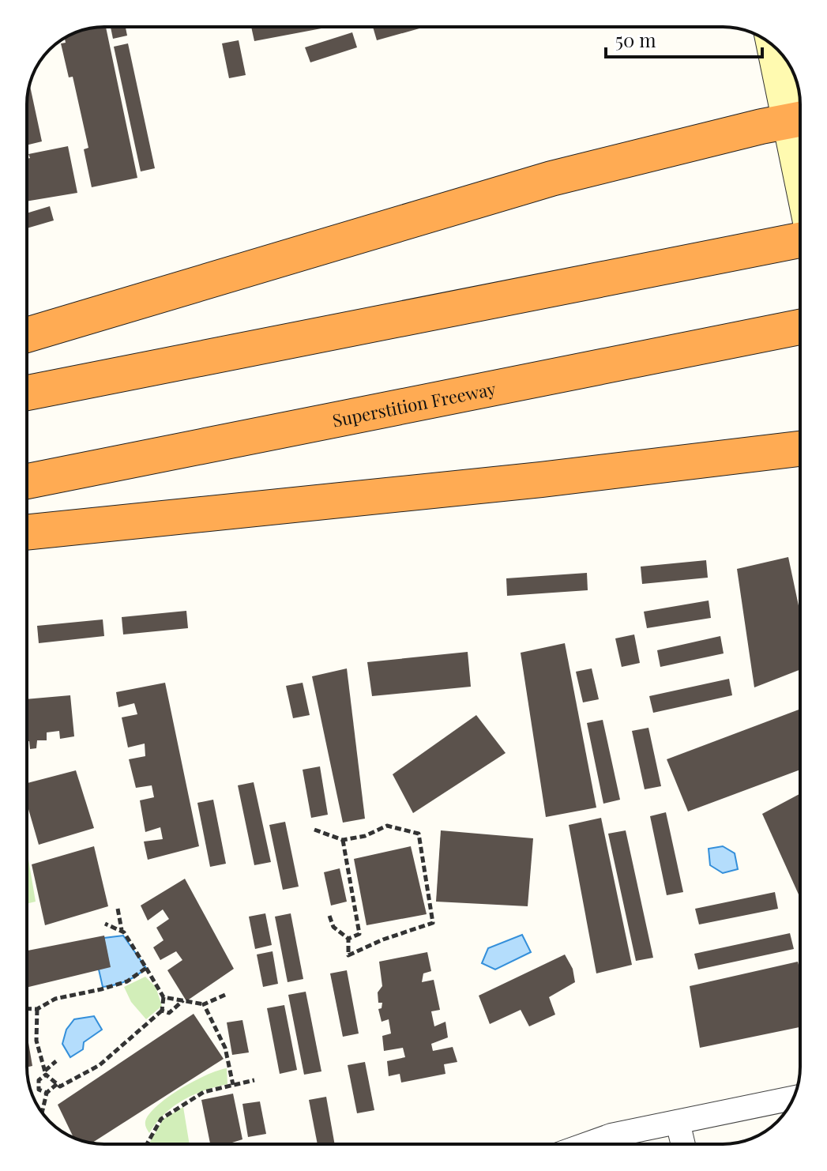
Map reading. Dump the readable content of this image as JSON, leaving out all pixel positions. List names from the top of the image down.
{
  "streets": {
    "highway": ["Superstition Freeway"]
  },
  "scale_bar": "50 m"
}
